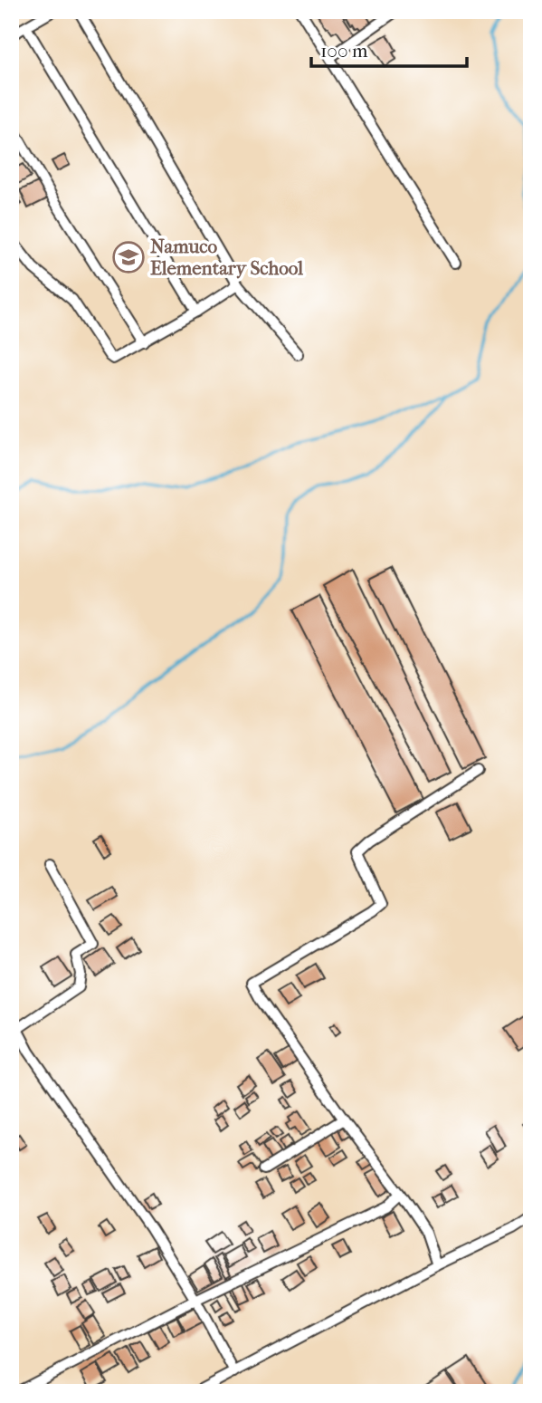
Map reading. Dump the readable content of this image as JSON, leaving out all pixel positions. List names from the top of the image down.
{
  "places": {
    "school or university": ["Namuco Elementary School"]
  },
  "scale_bar": "100 m"
}
